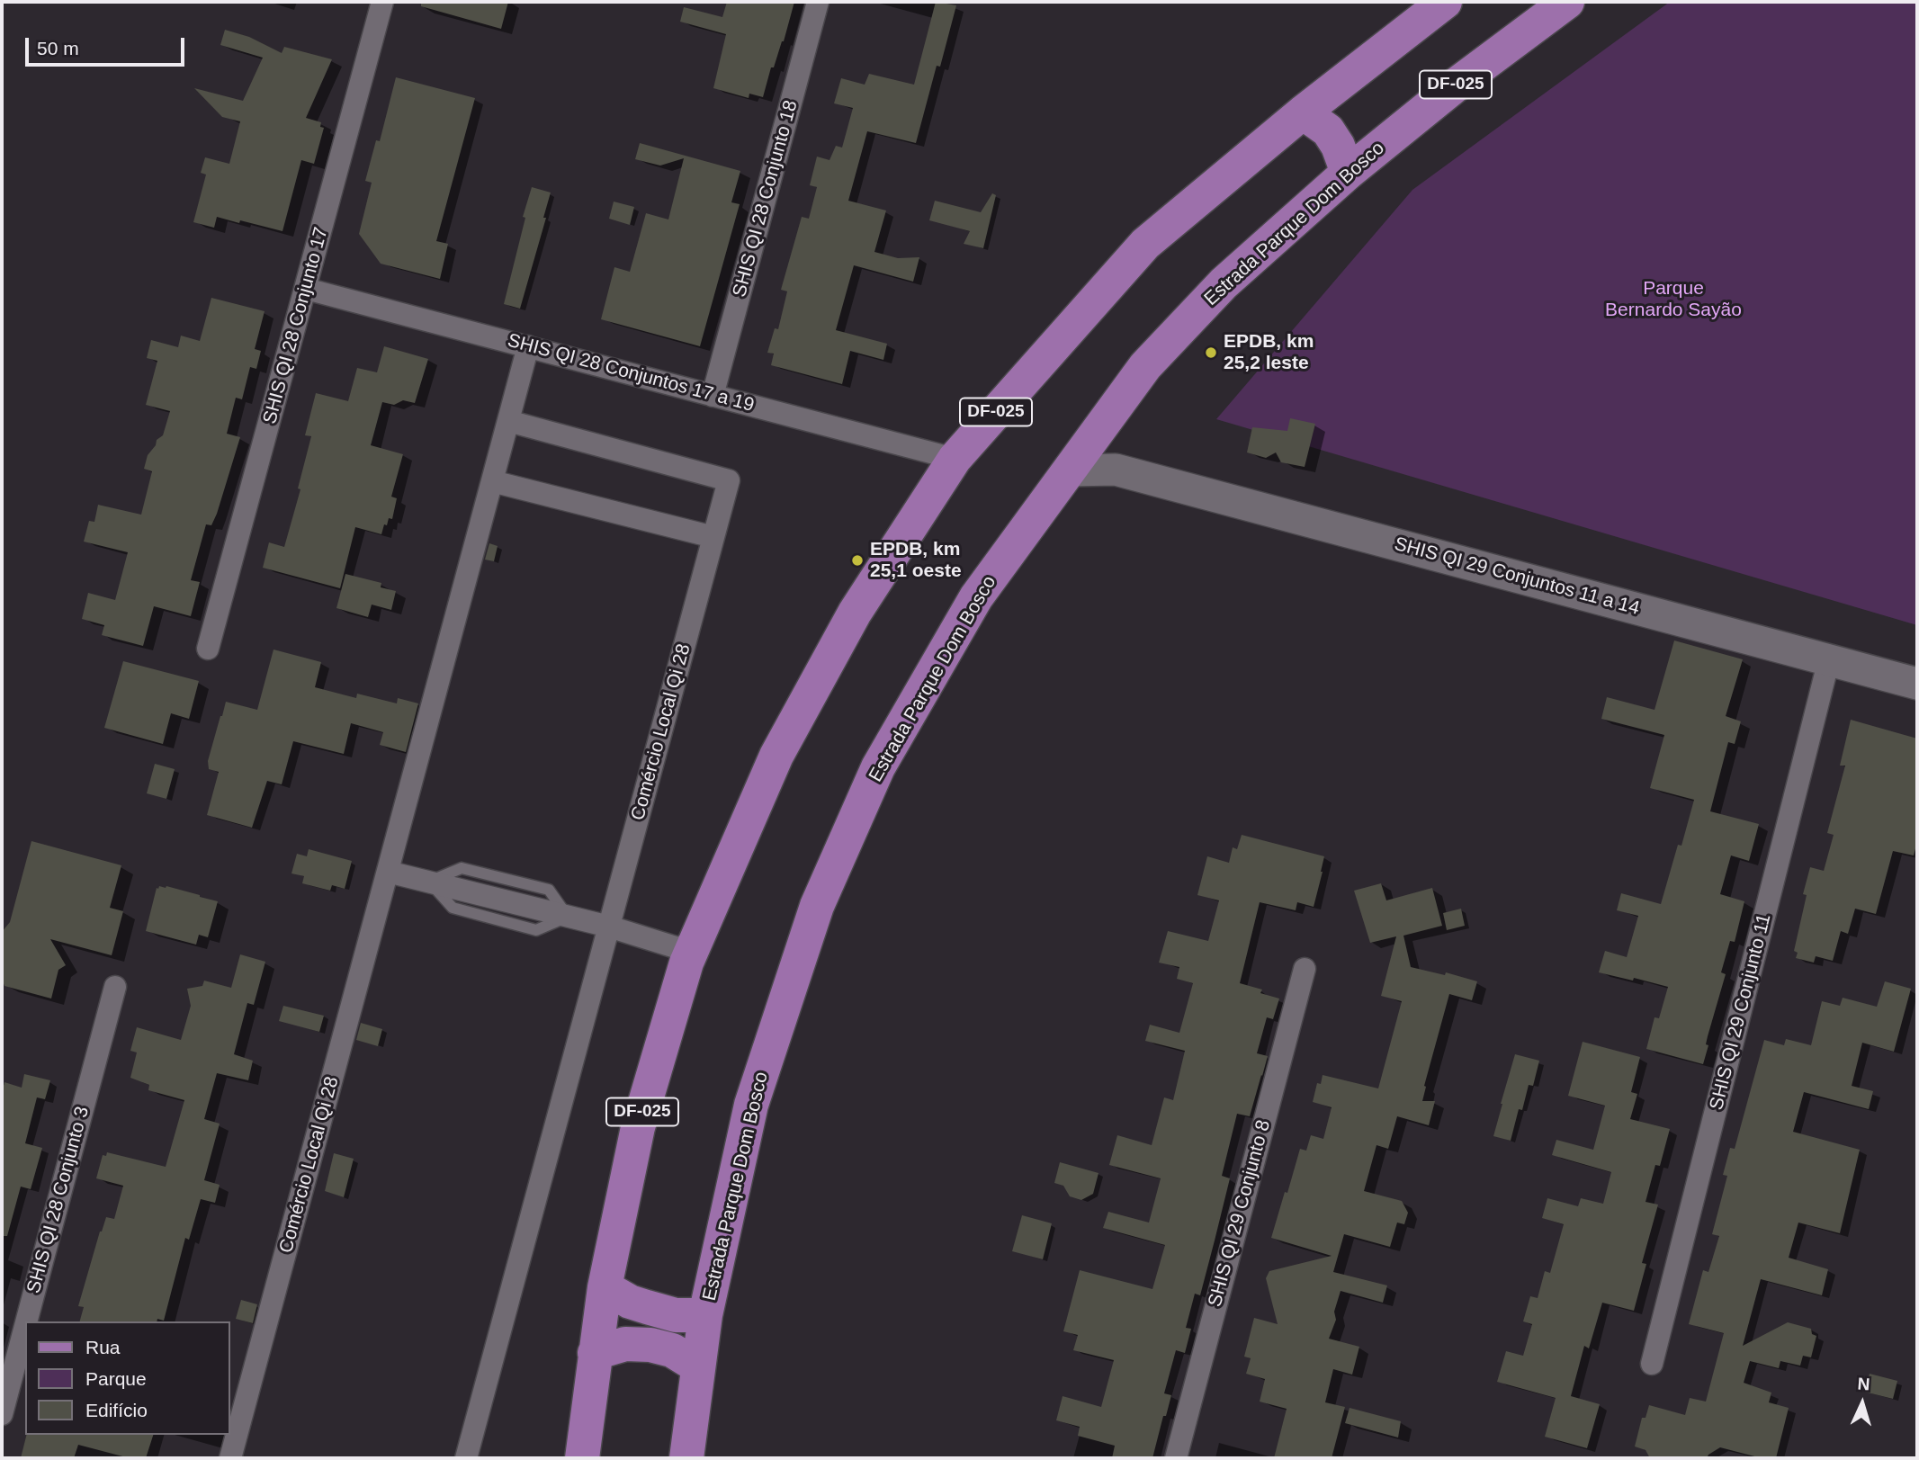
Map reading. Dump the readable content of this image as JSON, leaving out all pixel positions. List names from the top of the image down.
{
  "streets": {
    "main road": ["DF-025", "Estrada Parque Dom Bosco"],
    "street": [
      "SHIS QI 28 Conjunto 18",
      "SHIS QI 28 Conjunto 17",
      "SHIS QI 28 Conjuntos 17 a 19",
      "SHIS QI 29 Conjuntos 11 a 14",
      "Comércio Local Qi 28",
      "SHIS QI 29 Conjunto 11",
      "SHIS QI 28 Conjunto 3",
      "SHIS QI 29 Conjunto 8"
    ]
  },
  "crossings": [
    ["DF-025", "SHIS QI 28 Conjuntos 17 a 19"],
    ["SHIS QI 28 Conjunto 18", "SHIS QI 28 Conjuntos 17 a 19"],
    ["Estrada Parque Dom Bosco", "SHIS QI 29 Conjuntos 11 a 14"],
    ["SHIS QI 28 Conjunto 17", "SHIS QI 28 Conjuntos 17 a 19"],
    ["SHIS QI 28 Conjuntos 17 a 19", "Comércio Local Qi 28"],
    ["SHIS QI 29 Conjuntos 11 a 14", "SHIS QI 29 Conjunto 11"]
  ],
  "parks": ["Parque Bernardo Sayão"],
  "places": ["EPDB, km 25,2 leste", "EPDB, km 25,1 oeste"],
  "legend": ["Rua", "Parque", "Edifício"],
  "scale_bar": "50 m",
  "north": "top"
}
